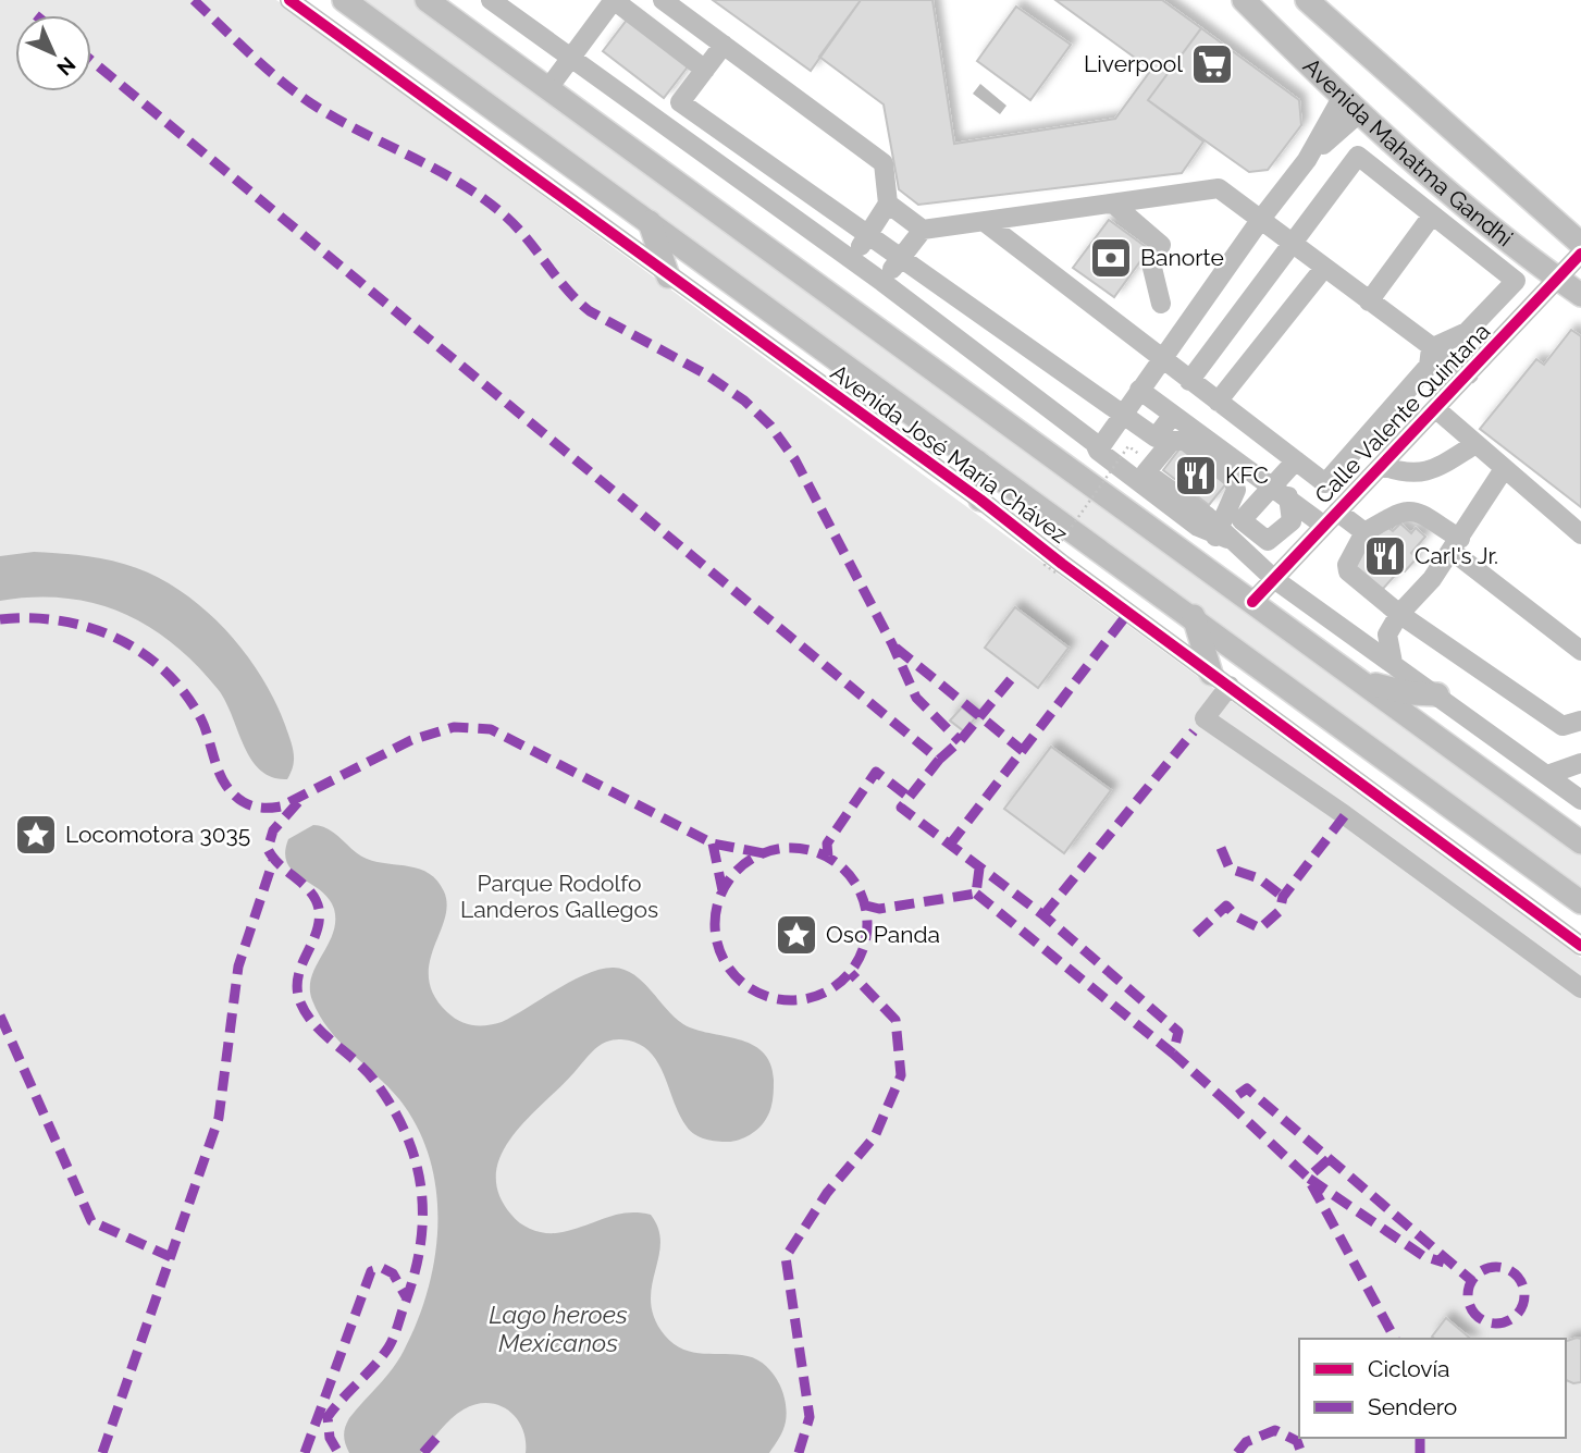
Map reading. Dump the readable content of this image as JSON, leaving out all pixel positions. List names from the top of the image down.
{
  "streets": {
    "main road": ["Avenida Mahatma Gandhi", "Avenida José María Chávez"],
    "street": ["Calle Valente Quintana"]
  },
  "crossings": [
    ["Avenida Mahatma Gandhi", "Calle Valente Quintana"]
  ],
  "water": ["Lago heroes Mexicanos"],
  "parks": ["Parque Rodolfo Landeros Gallegos"],
  "places": {
    "supermarket": ["Liverpool"],
    "bank": ["Banorte"],
    "restaurant": ["KFC", "Carl's Jr."],
    "place": ["Locomotora 3035", "Oso Panda"]
  },
  "legend": ["Ciclovía", "Sendero"],
  "north": "bottom right"
}
